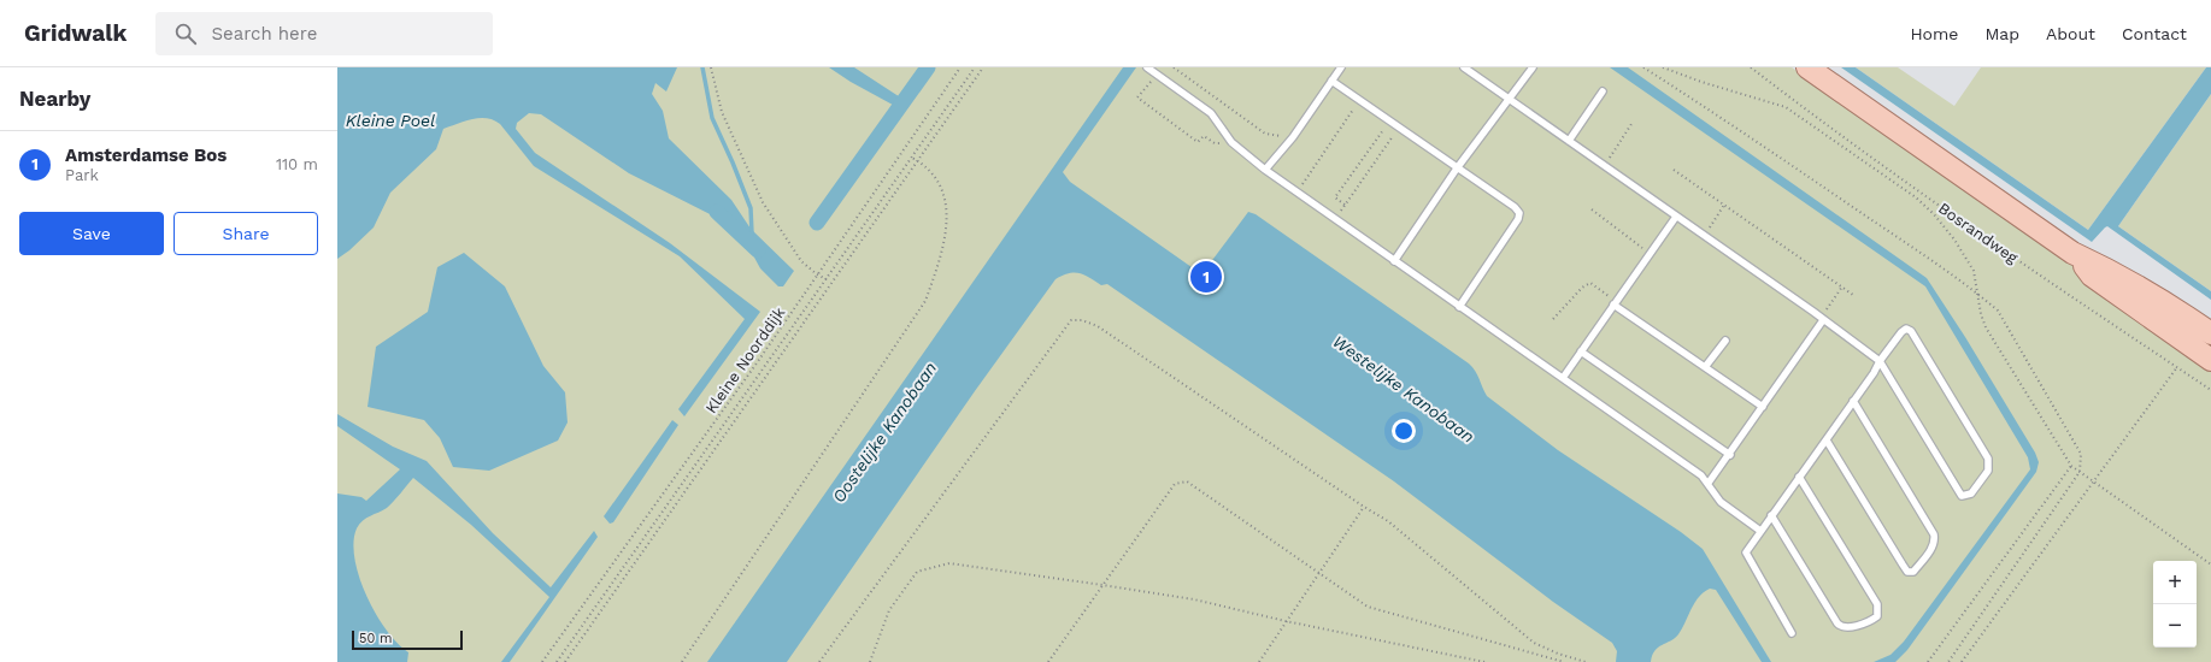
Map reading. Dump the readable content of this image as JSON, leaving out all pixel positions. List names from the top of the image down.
{
  "streets": {
    "path": ["Bosrandweg", "Kleine Noorddijk"]
  },
  "water": ["Kleine Poel", "Westelijke Kanobaan", "Oostelijke Kanobaan"],
  "scale_bar": "50 m",
  "page": {
    "header": "Gridwalk",
    "search": "Search here",
    "nav": [
      "Home",
      "Map",
      "About",
      "Contact"
    ],
    "heading": "Nearby",
    "list": [
      {
        "mark": "1",
        "name": "Amsterdamse Bos",
        "note": "Park",
        "value": "110 m"
      }
    ],
    "buttons": ["Save", "Share"],
    "pins": "1",
    "map_buttons": ["+", "−"],
    "scale": "50 m"
  }
}
